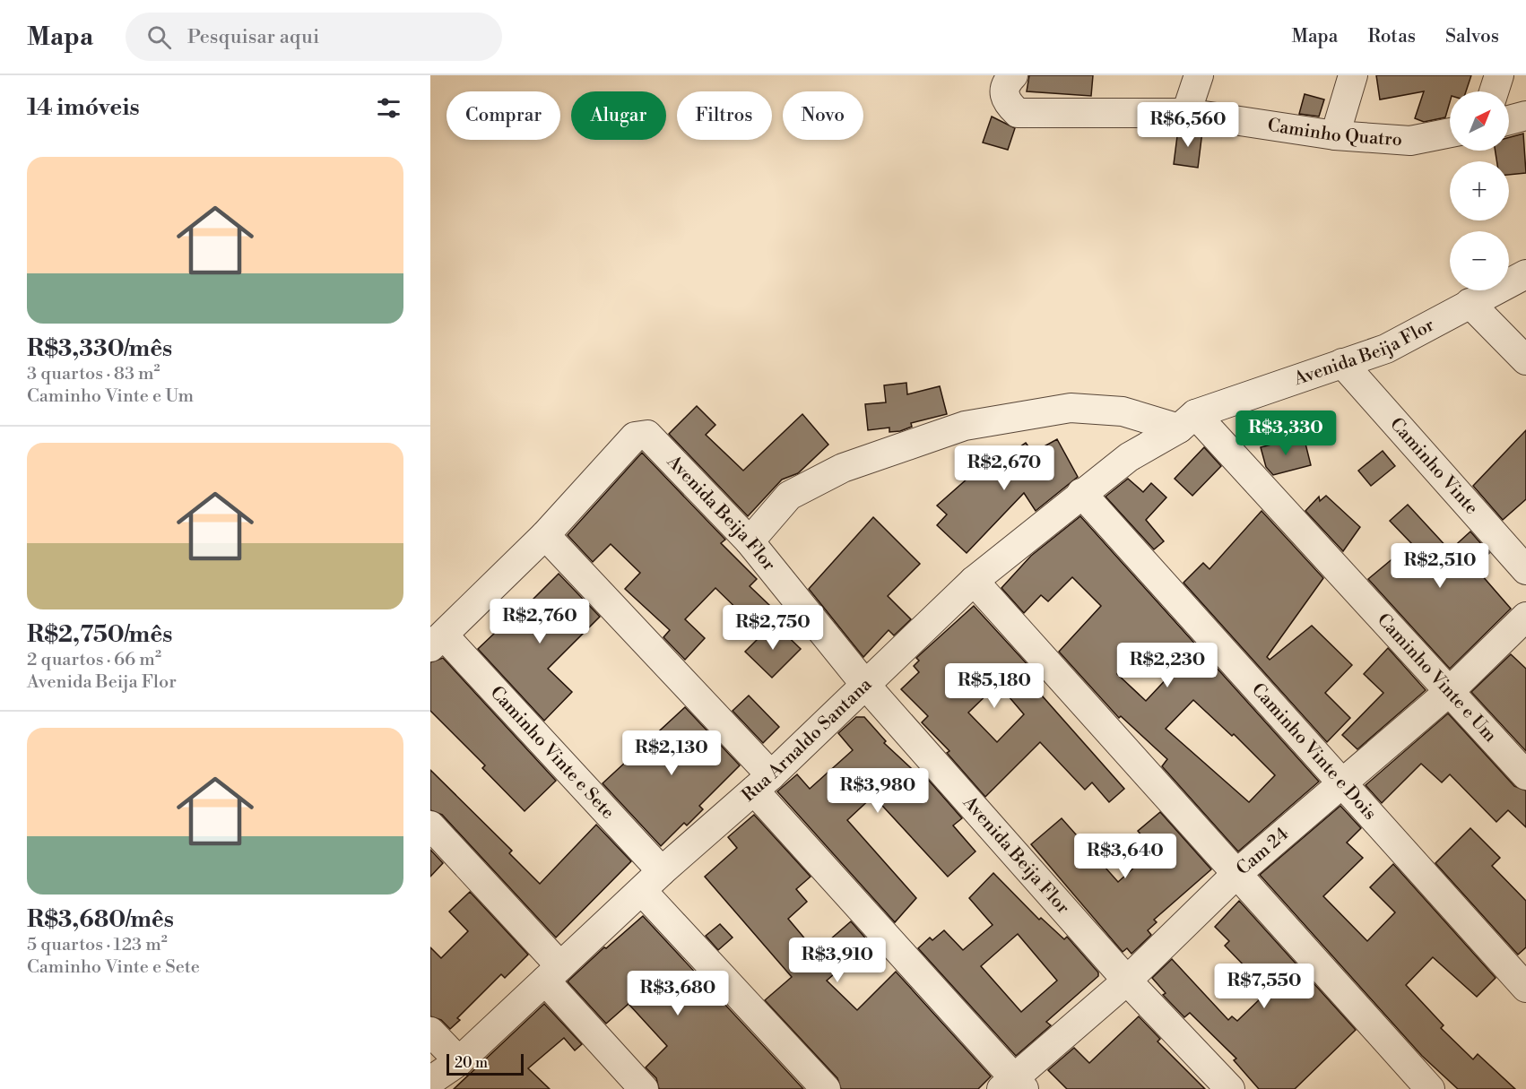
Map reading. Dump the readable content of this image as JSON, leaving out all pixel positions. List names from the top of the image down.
{
  "streets": {
    "street": [
      "Caminho Quatro",
      "Avenida Beija Flor",
      "Caminho Vinte",
      "Caminho Vinte e Um",
      "Rua Arnaldo Santana",
      "Caminho Vinte e Sete",
      "Caminho Vinte e Dois",
      "Cam 24"
    ]
  },
  "crossings": [
    ["Avenida Beija Flor", "Caminho Vinte"],
    ["Avenida Beija Flor", "Caminho Vinte e Um"],
    ["Avenida Beija Flor", "Rua Arnaldo Santana"],
    ["Avenida Beija Flor", "Caminho Vinte e Sete"],
    ["Avenida Beija Flor", "Cam 24"],
    ["Caminho Vinte e Um", "Rua Arnaldo Santana"],
    ["Caminho Vinte e Um", "Cam 24"],
    ["Rua Arnaldo Santana", "Caminho Vinte e Sete"],
    ["Rua Arnaldo Santana", "Caminho Vinte e Dois"],
    ["Caminho Vinte e Dois", "Cam 24"]
  ],
  "scale_bar": "20 m",
  "north": "top right",
  "page": {
    "header": "Mapa",
    "search": "Pesquisar aqui",
    "nav": ["Mapa", "Rotas", "Salvos"],
    "heading": "14 imóveis",
    "map_buttons": ["+", "−"],
    "chip": [
      "Comprar",
      "Alugar",
      "Filtros",
      "Novo"
    ],
    "price": [
      "R$6,560",
      "R$3,330",
      "R$2,670",
      "R$2,510",
      "R$2,760",
      "R$2,750",
      "R$2,230",
      "R$5,180",
      "R$2,130",
      "R$3,980",
      "R$3,640",
      "R$3,910",
      "R$7,550",
      "R$3,680"
    ],
    "list": [
      {
        "name": "R$3,330/mês",
        "note": "3 quartos · 83 m² · Caminho Vinte e Um"
      },
      {
        "name": "R$2,750/mês",
        "note": "2 quartos · 66 m² · Avenida Beija Flor"
      },
      {
        "name": "R$3,680/mês",
        "note": "5 quartos · 123 m² · Caminho Vinte e Sete"
      }
    ],
    "scale": "20 m"
  }
}
